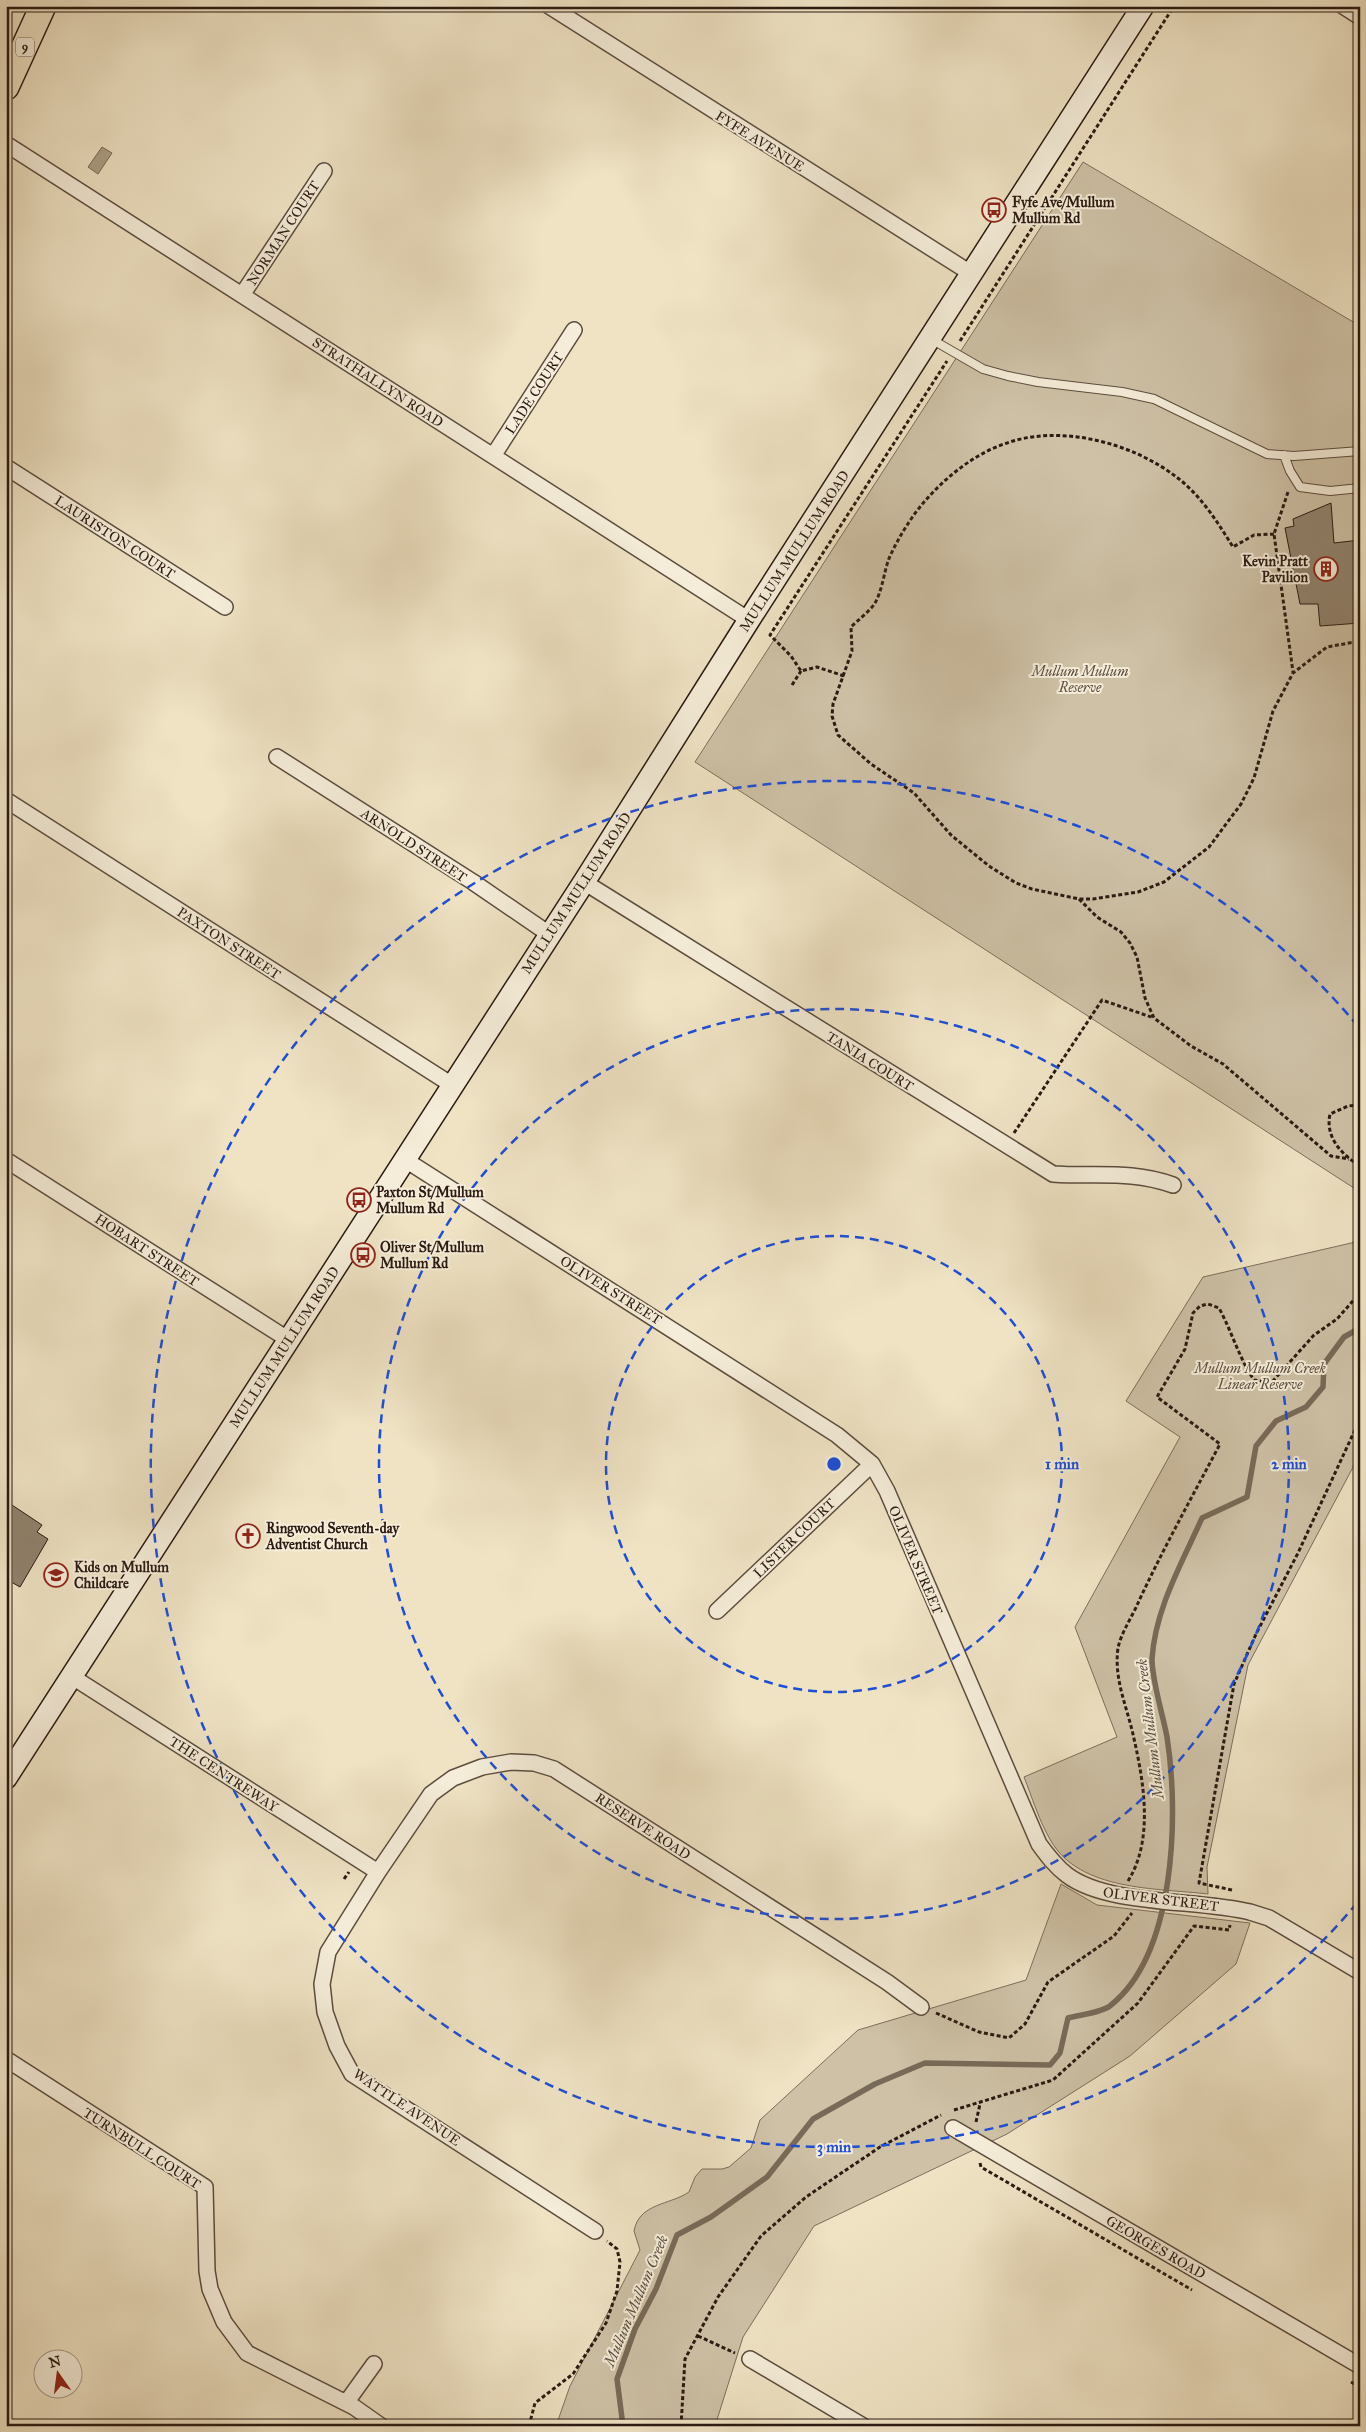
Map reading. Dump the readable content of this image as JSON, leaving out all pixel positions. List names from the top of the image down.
{
  "streets": {
    "main road": ["9"],
    "street": [
      "FYFE AVENUE",
      "NORMAN COURT",
      "STRATHALLYN ROAD",
      "LADE COURT",
      "LAURISTON COURT",
      "MULLUM MULLUM ROAD",
      "ARNOLD STREET",
      "PAXTON STREET",
      "TANIA COURT",
      "HOBART STREET",
      "OLIVER STREET",
      "LISTER COURT",
      "THE CENTREWAY",
      "RESERVE ROAD",
      "WATTLE AVENUE",
      "TURNBULL COURT",
      "GEORGES ROAD"
    ]
  },
  "crossings": [
    ["FYFE AVENUE", "MULLUM MULLUM ROAD"],
    ["NORMAN COURT", "STRATHALLYN ROAD"],
    ["STRATHALLYN ROAD", "LADE COURT"],
    ["STRATHALLYN ROAD", "MULLUM MULLUM ROAD"],
    ["MULLUM MULLUM ROAD", "ARNOLD STREET"],
    ["MULLUM MULLUM ROAD", "PAXTON STREET"],
    ["MULLUM MULLUM ROAD", "TANIA COURT"],
    ["MULLUM MULLUM ROAD", "HOBART STREET"],
    ["MULLUM MULLUM ROAD", "OLIVER STREET"],
    ["MULLUM MULLUM ROAD", "THE CENTREWAY"],
    ["OLIVER STREET", "LISTER COURT"],
    ["THE CENTREWAY", "RESERVE ROAD"],
    ["THE CENTREWAY", "WATTLE AVENUE"],
    ["RESERVE ROAD", "WATTLE AVENUE"]
  ],
  "water": ["Mullum Mullum Creek"],
  "parks": ["Mullum Mullum Reserve", "Mullum Mullum Creek Linear Reserve"],
  "places": {
    "bus stop": ["Fyfe Ave/Mullum Mullum Rd", "Paxton St/Mullum Mullum Rd", "Oliver St/Mullum Mullum Rd"],
    "building": ["Kevin Pratt Pavilion"],
    "church": ["Ringwood Seventh-day Adventist Church"],
    "school or university": ["Kids on Mullum Childcare"]
  },
  "north": "top",
  "rings": ["1 min", "2 min", "3 min"]
}
